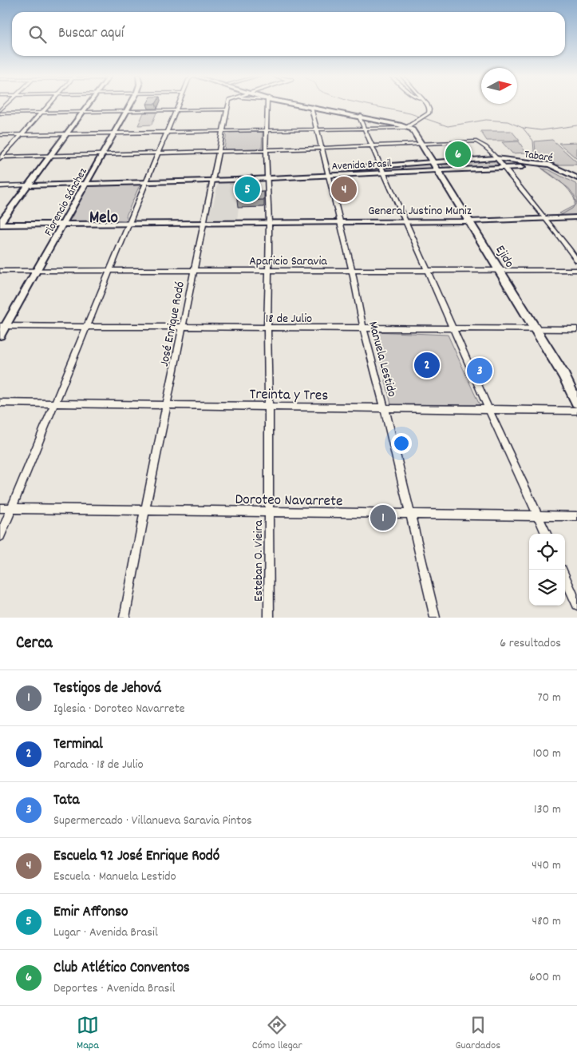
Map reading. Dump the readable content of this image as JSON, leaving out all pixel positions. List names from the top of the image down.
{
  "streets": {
    "main road": ["Tabaré", "Avenida Brasil", "Ejido"],
    "street": [
      "Florencio Sánchez",
      "General Justino Muniz",
      "Aparicio Saravia",
      "18 de Julio",
      "José Enrique Rodó",
      "Manuela Lestido",
      "Treinta y Tres",
      "Doroteo Navarrete",
      "Esteban O. Vieira"
    ]
  },
  "crossings": [
    ["Tabaré", "Avenida Brasil"],
    ["Avenida Brasil", "Florencio Sánchez"],
    ["Avenida Brasil", "Ejido"],
    ["Avenida Brasil", "José Enrique Rodó"],
    ["Avenida Brasil", "Manuela Lestido"],
    ["Avenida Brasil", "Esteban O. Vieira"],
    ["Florencio Sánchez", "General Justino Muniz"],
    ["Florencio Sánchez", "Aparicio Saravia"],
    ["Florencio Sánchez", "18 de Julio"],
    ["General Justino Muniz", "Ejido"],
    ["General Justino Muniz", "José Enrique Rodó"],
    ["General Justino Muniz", "Manuela Lestido"],
    ["General Justino Muniz", "Esteban O. Vieira"],
    ["Ejido", "Aparicio Saravia"],
    ["Ejido", "18 de Julio"],
    ["Aparicio Saravia", "José Enrique Rodó"],
    ["Aparicio Saravia", "Manuela Lestido"],
    ["Aparicio Saravia", "Esteban O. Vieira"],
    ["18 de Julio", "José Enrique Rodó"],
    ["18 de Julio", "Manuela Lestido"],
    ["18 de Julio", "Esteban O. Vieira"],
    ["José Enrique Rodó", "Treinta y Tres"],
    ["José Enrique Rodó", "Doroteo Navarrete"],
    ["Manuela Lestido", "Treinta y Tres"],
    ["Manuela Lestido", "Doroteo Navarrete"],
    ["Treinta y Tres", "Esteban O. Vieira"],
    ["Doroteo Navarrete", "Esteban O. Vieira"]
  ],
  "districts": ["Melo"],
  "north": "right",
  "page": {
    "search": "Buscar aquí",
    "pins": [
      "6",
      "4",
      "5",
      "2",
      "3",
      "1"
    ],
    "heading": ["Cerca", "6 resultados"],
    "list": [
      {
        "mark": "1",
        "name": "Testigos de Jehová",
        "note": "Iglesia · Doroteo Navarrete",
        "value": "70 m"
      },
      {
        "mark": "2",
        "name": "Terminal",
        "note": "Parada · 18 de Julio",
        "value": "100 m"
      },
      {
        "mark": "3",
        "name": "Tata",
        "note": "Supermercado · Villanueva Saravia Pintos",
        "value": "130 m"
      },
      {
        "mark": "4",
        "name": "Escuela 92 José Enrique Rodó",
        "note": "Escuela · Manuela Lestido",
        "value": "440 m"
      },
      {
        "mark": "5",
        "name": "Emir Affonso",
        "note": "Lugar · Avenida Brasil",
        "value": "480 m"
      },
      {
        "mark": "6",
        "name": "Club Atlético Conventos",
        "note": "Deportes · Avenida Brasil",
        "value": "600 m"
      }
    ],
    "nav": ["Mapa", "Cómo llegar", "Guardados"]
  }
}
